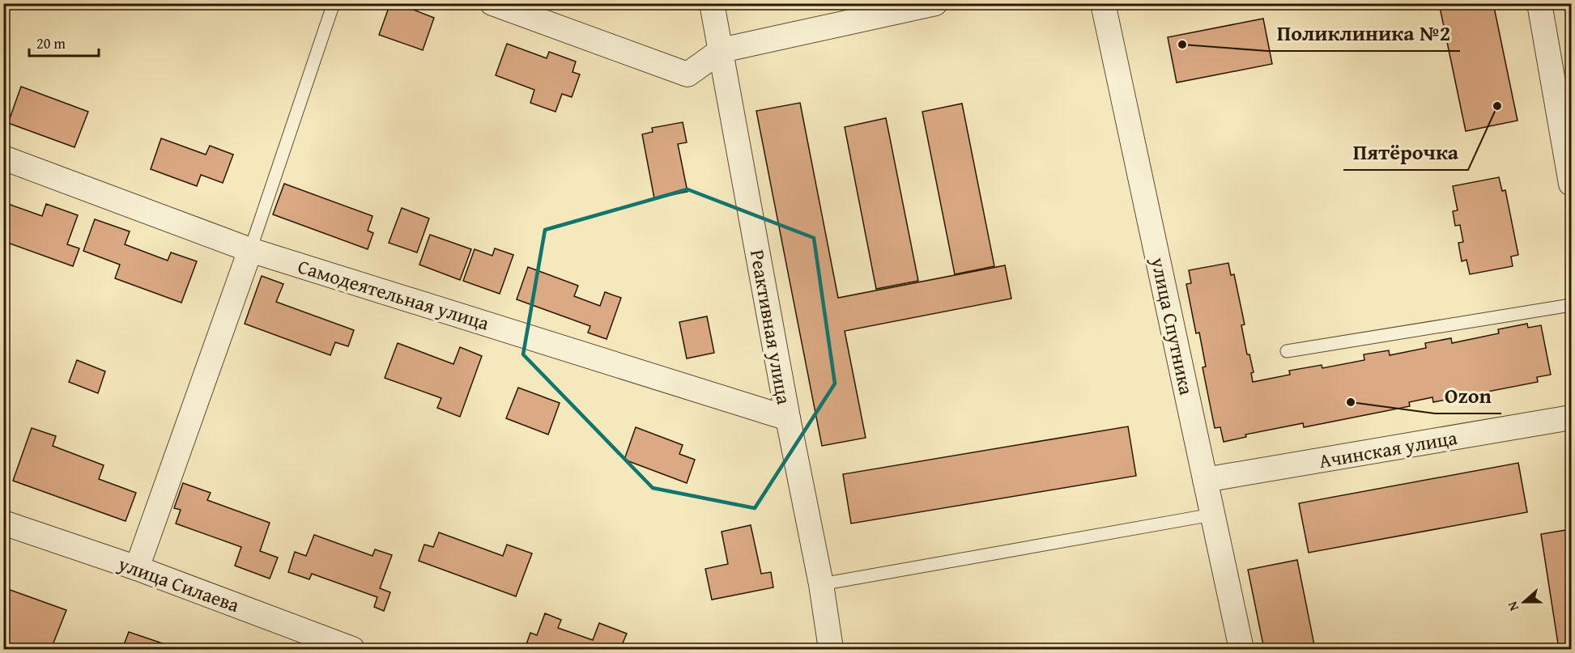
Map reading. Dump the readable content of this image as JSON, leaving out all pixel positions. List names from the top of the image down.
{
  "streets": {
    "street": [
      "Самодеятельная улица",
      "улица Спутника",
      "Реактивная улица",
      "Ачинская улица",
      "улица Силаева"
    ]
  },
  "crossings": [
    ["Самодеятельная улица", "Реактивная улица"],
    ["улица Спутника", "Ачинская улица"]
  ],
  "places": ["Поликлиника №2", "Пятёрочка", "Ozon"],
  "scale_bar": "20 m",
  "north": "left"
}
